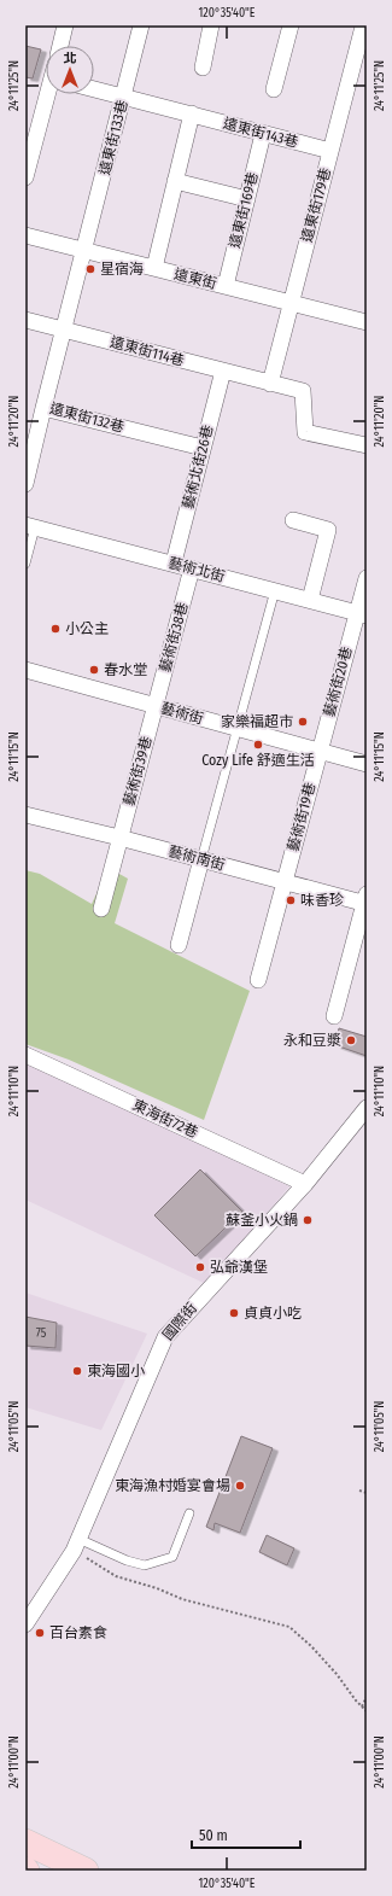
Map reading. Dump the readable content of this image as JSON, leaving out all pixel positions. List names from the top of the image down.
{
  "streets": {
    "street": [
      "遠東街143巷",
      "遠東街133巷",
      "遠東街179巷",
      "遠東街169巷",
      "遠東街",
      "遠東街114巷",
      "遠東街132巷",
      "藝術北街26巷",
      "藝術北街",
      "藝術街38巷",
      "藝術街20巷",
      "藝術街",
      "藝術街39巷",
      "藝術街19巷",
      "藝術南街",
      "東海街72巷",
      "國際街"
    ]
  },
  "crossings": [
    ["遠東街143巷", "遠東街133巷"],
    ["遠東街143巷", "遠東街179巷"],
    ["遠東街143巷", "遠東街169巷"],
    ["遠東街133巷", "遠東街"],
    ["遠東街133巷", "遠東街132巷"],
    ["遠東街179巷", "遠東街"],
    ["遠東街179巷", "遠東街114巷"],
    ["遠東街169巷", "遠東街"],
    ["遠東街", "遠東街132巷"],
    ["遠東街114巷", "遠東街132巷"],
    ["遠東街114巷", "藝術北街26巷"],
    ["遠東街132巷", "藝術北街26巷"],
    ["藝術北街26巷", "藝術北街"],
    ["藝術北街", "藝術街38巷"],
    ["藝術北街", "藝術街20巷"],
    ["藝術街38巷", "藝術街"],
    ["藝術街38巷", "藝術街39巷"],
    ["藝術街20巷", "藝術街"],
    ["藝術街20巷", "藝術街19巷"],
    ["藝術街", "藝術街39巷"],
    ["藝術街", "藝術街19巷"],
    ["藝術街39巷", "藝術南街"],
    ["藝術街19巷", "藝術南街"],
    ["東海街72巷", "國際街"]
  ],
  "places": [
    "星宿海",
    "小公主",
    "春水堂",
    "家樂福超市",
    "Cozy Life 舒適生活",
    "味香珍",
    "永和豆漿",
    "蘇釜小火鍋",
    "弘爺漢堡",
    "貞貞小吃",
    "東海國小",
    "東海漁村婚宴會場",
    "百台素食"
  ],
  "house_numbers": ["75"],
  "scale_bar": "50 m",
  "north": "top",
  "coordinates": [
    "120°35'40\"E",
    "24°11'25\"N",
    "24°11'20\"N",
    "24°11'15\"N",
    "24°11'10\"N",
    "24°11'05\"N",
    "24°11'00\"N"
  ]
}
